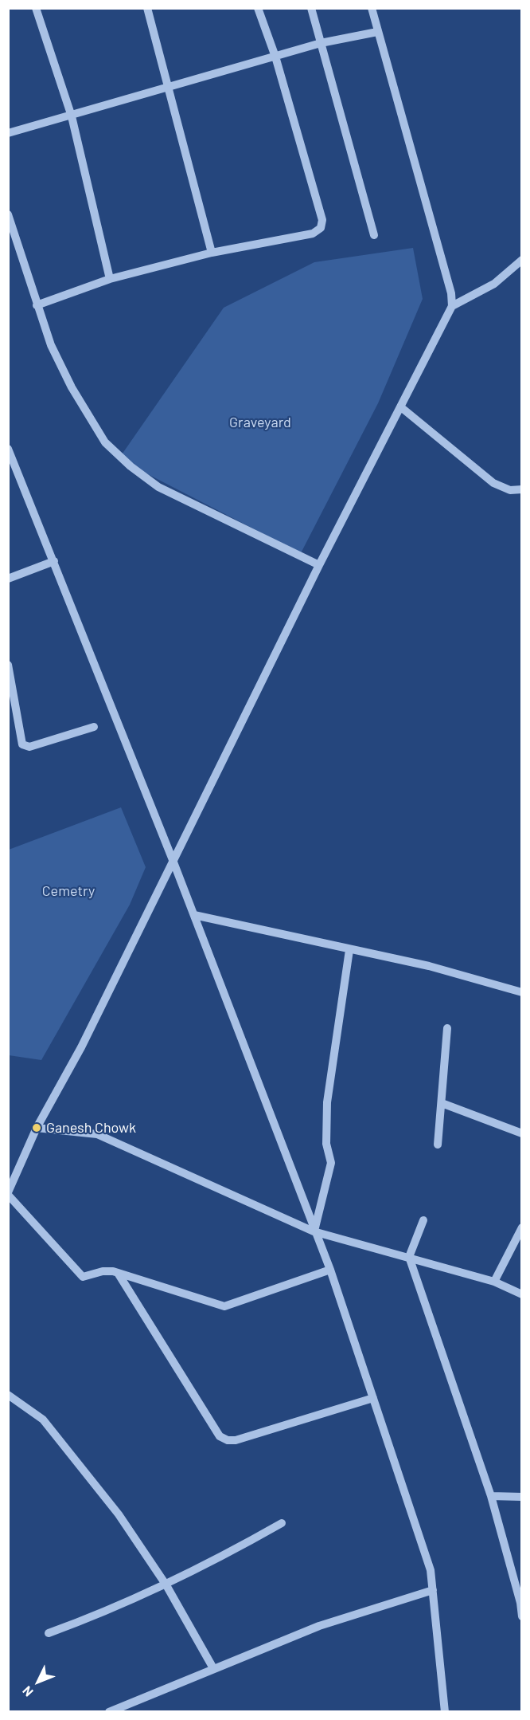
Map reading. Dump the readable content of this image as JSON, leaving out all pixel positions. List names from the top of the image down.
{
  "parks": ["Graveyard", "Cemetry"],
  "places": ["Ganesh Chowk"],
  "north": "bottom left"
}
